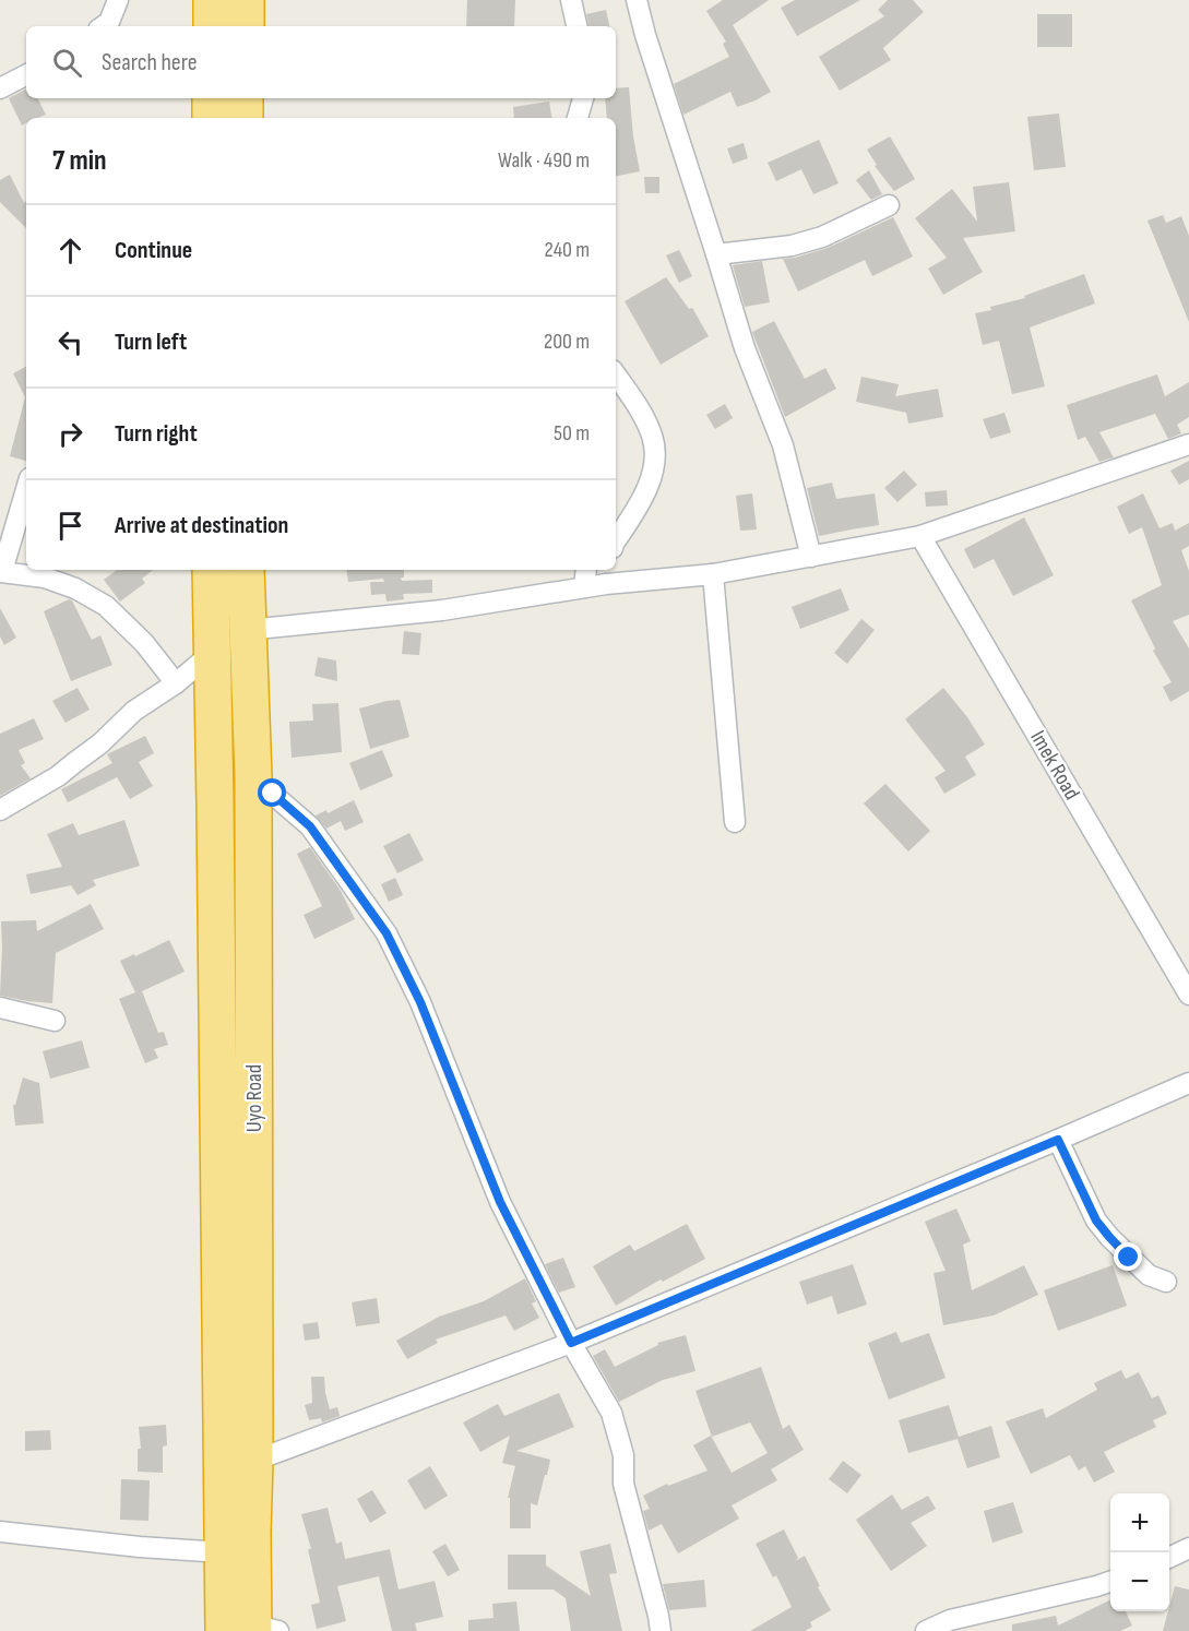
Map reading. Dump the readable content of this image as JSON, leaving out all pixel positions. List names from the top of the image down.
{
  "streets": {
    "highway": ["Uyo Road"],
    "street": ["Imek Road"]
  },
  "page": {
    "search": "Search here",
    "heading": ["7 min", "Walk · 490 m"],
    "list": [
      ["Continue", "240 m"],
      ["Turn left", "200 m"],
      ["Turn right", "50 m"],
      "Arrive at destination"
    ],
    "map_buttons": ["+", "−"]
  }
}
